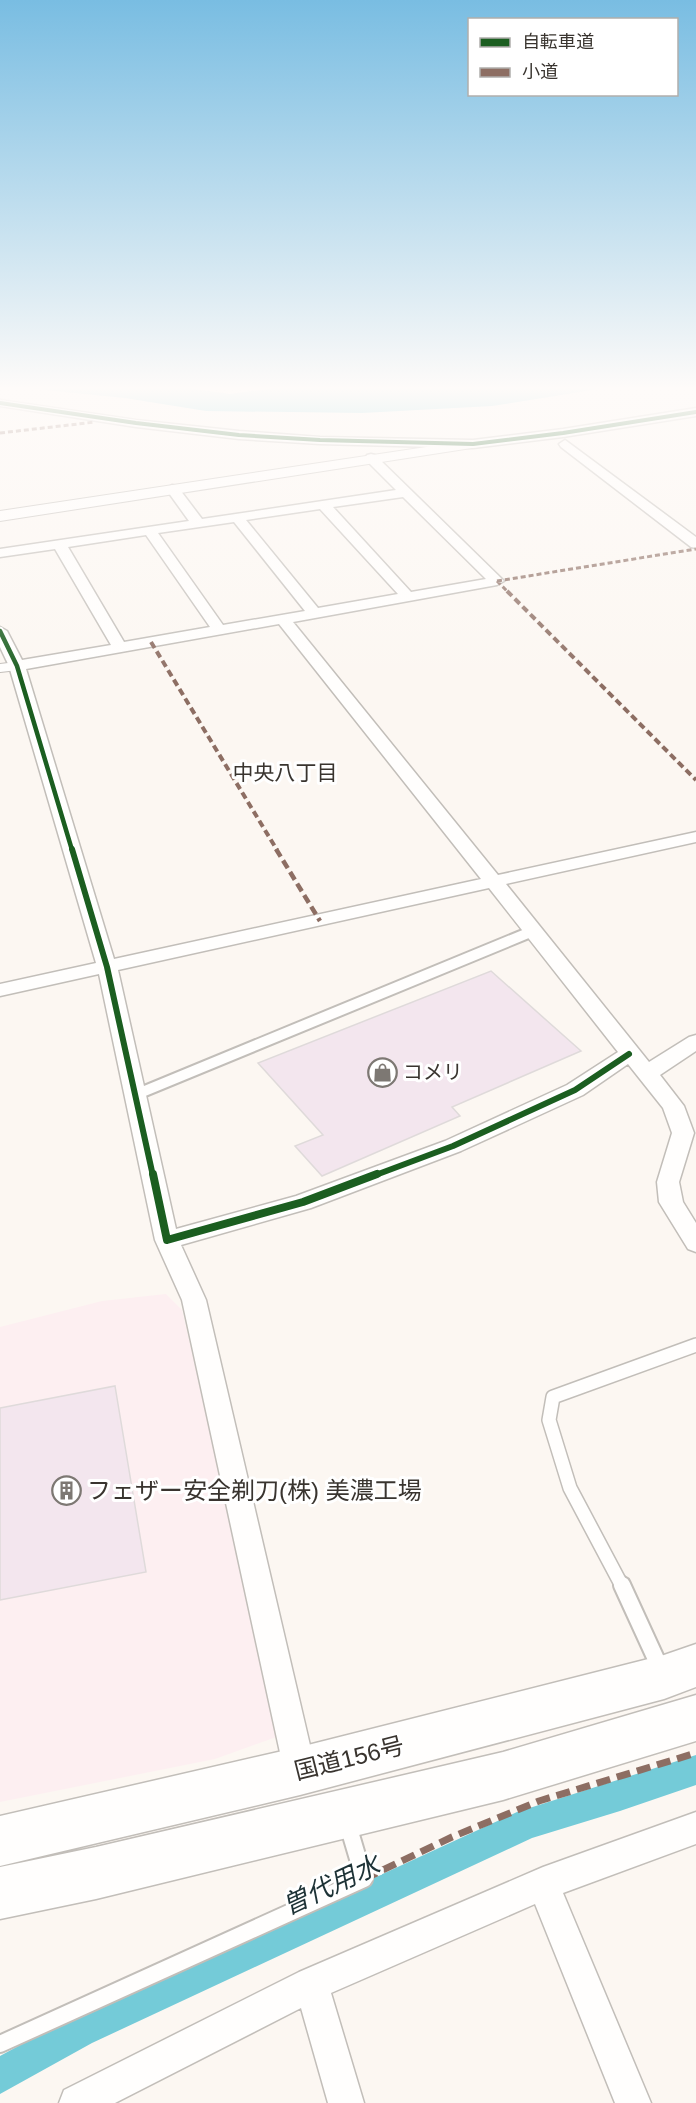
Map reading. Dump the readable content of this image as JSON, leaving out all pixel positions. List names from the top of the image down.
{
  "streets": {
    "highway": ["国道156号"]
  },
  "districts": ["中央八丁目"],
  "water": ["曽代用水"],
  "places": {
    "shop": ["コメリ"],
    "building": ["フェザー安全剃刀(株) 美濃工場"]
  },
  "legend": ["自転車道", "小道"]
}
